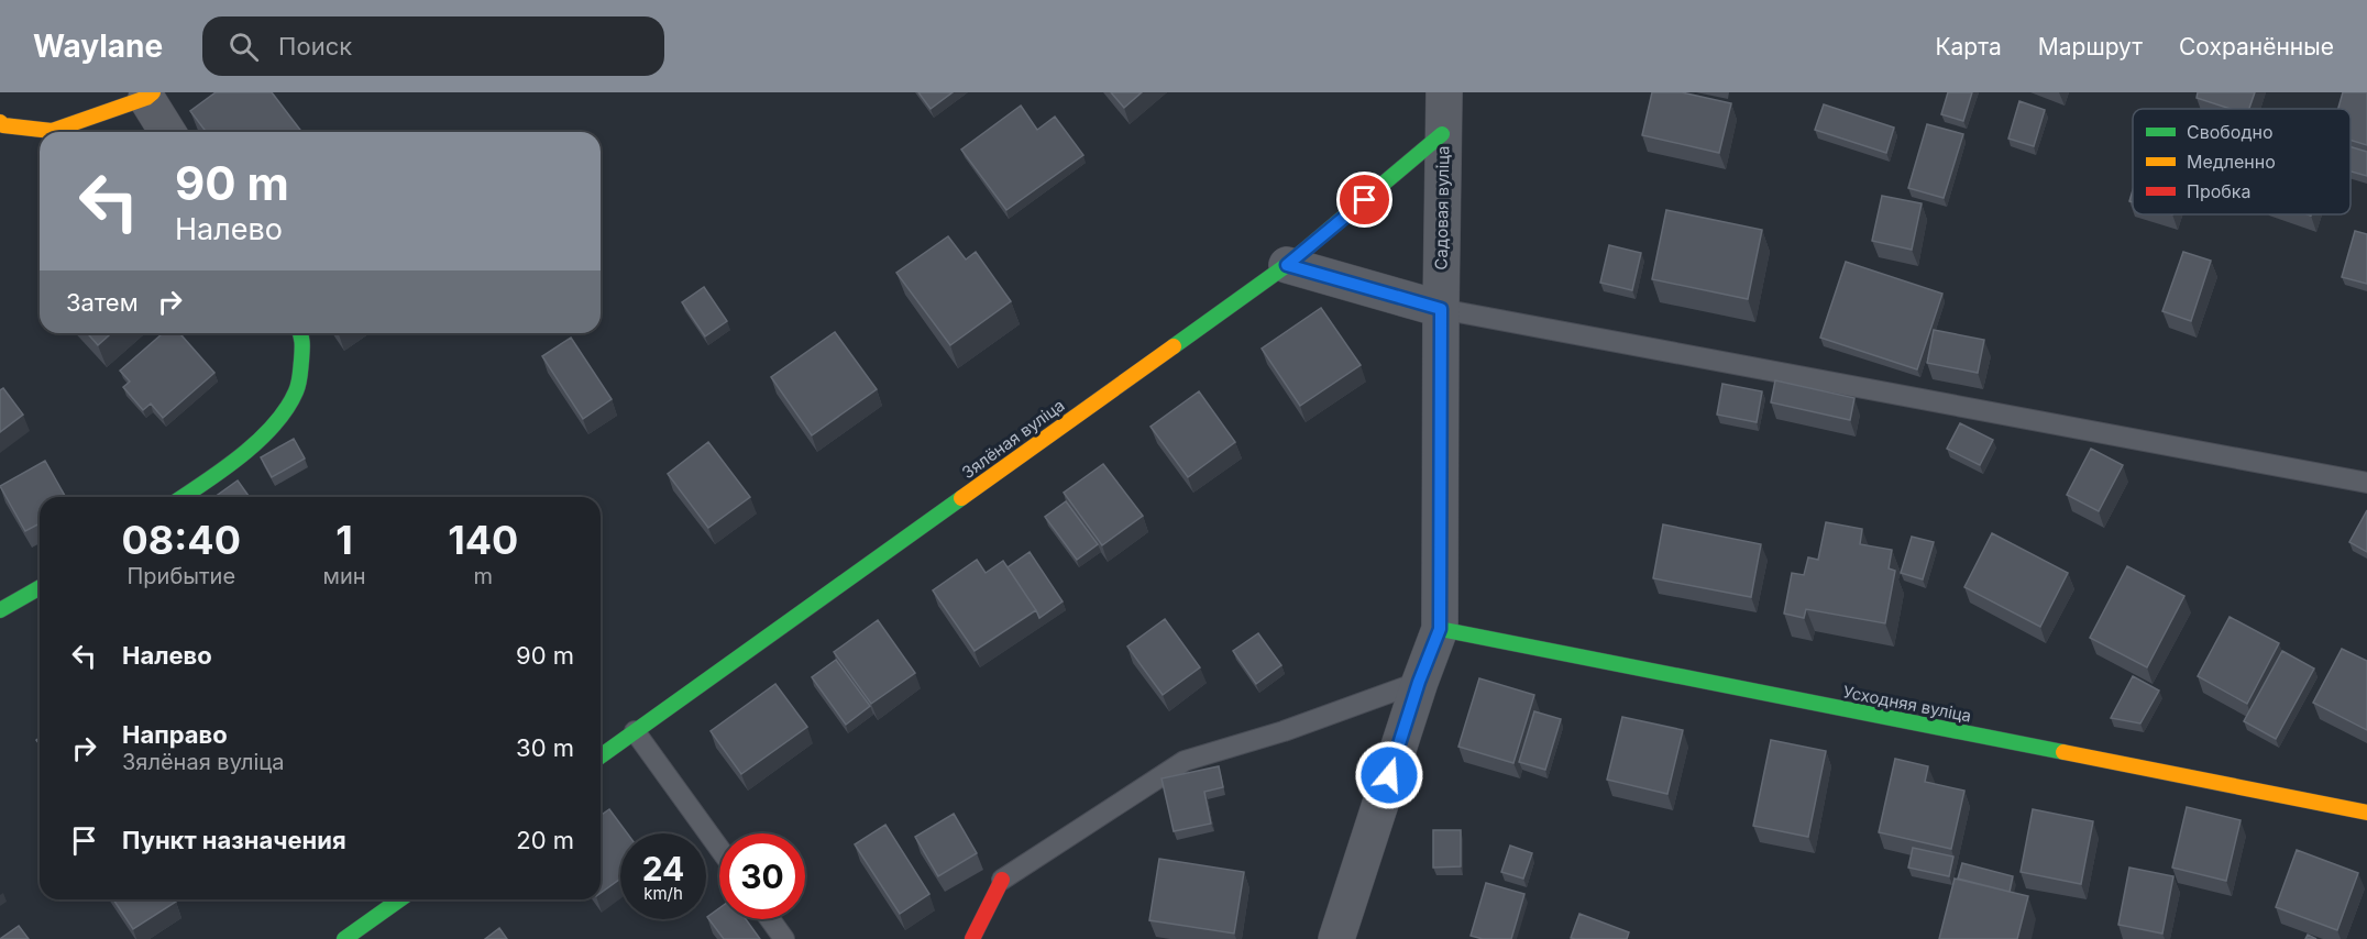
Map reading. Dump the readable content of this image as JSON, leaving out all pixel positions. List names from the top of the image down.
{
  "streets": {
    "street": ["Садовая вуліца", "Зялёная вуліца", "Усходняя вуліца"]
  },
  "crossings": [
    ["Садовая вуліца", "Зялёная вуліца"],
    ["Садовая вуліца", "Усходняя вуліца"]
  ],
  "legend": ["Свободно", "Медленно", "Пробка"],
  "page": {
    "header": "Waylane",
    "search": "Поиск",
    "nav": ["Карта", "Маршрут", "Сохранённые"],
    "turn": ["90 m", "Налево"],
    "then": "Затем",
    "eta": [
      "08:40",
      "Прибытие",
      "1",
      "мин",
      "140",
      "m"
    ],
    "list": [
      {
        "name": "Налево",
        "value": "90 m"
      },
      {
        "name": "Направо",
        "note": "Зялёная вуліца",
        "value": "30 m"
      },
      {
        "name": "Пункт назначения",
        "value": "20 m"
      }
    ],
    "speed": "24 km/h",
    "limit": "30"
  }
}
